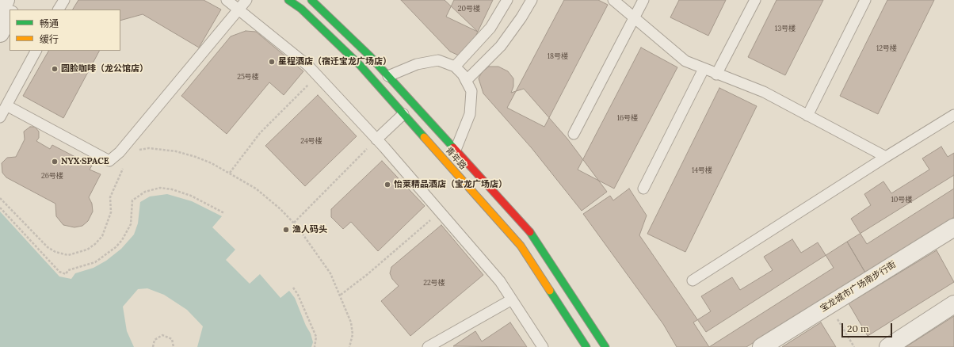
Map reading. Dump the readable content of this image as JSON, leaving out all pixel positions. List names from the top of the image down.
{
  "streets": {
    "street": ["青年路", "宝龙城市广场南步行街"]
  },
  "places": [
    "星程酒店（宿迁宝龙广场店）",
    "圆脸咖啡（龙公馆店）",
    "NYX·SPACE",
    "怡莱精品酒店（宝龙广场店）",
    "渔人码头"
  ],
  "house_numbers": [
    "20号楼",
    "13号楼",
    "12号楼",
    "18号楼",
    "25号楼",
    "16号楼",
    "24号楼",
    "14号楼",
    "26号楼",
    "10号楼",
    "22号楼"
  ],
  "legend": ["畅通", "缓行"],
  "scale_bar": "20 m"
}
